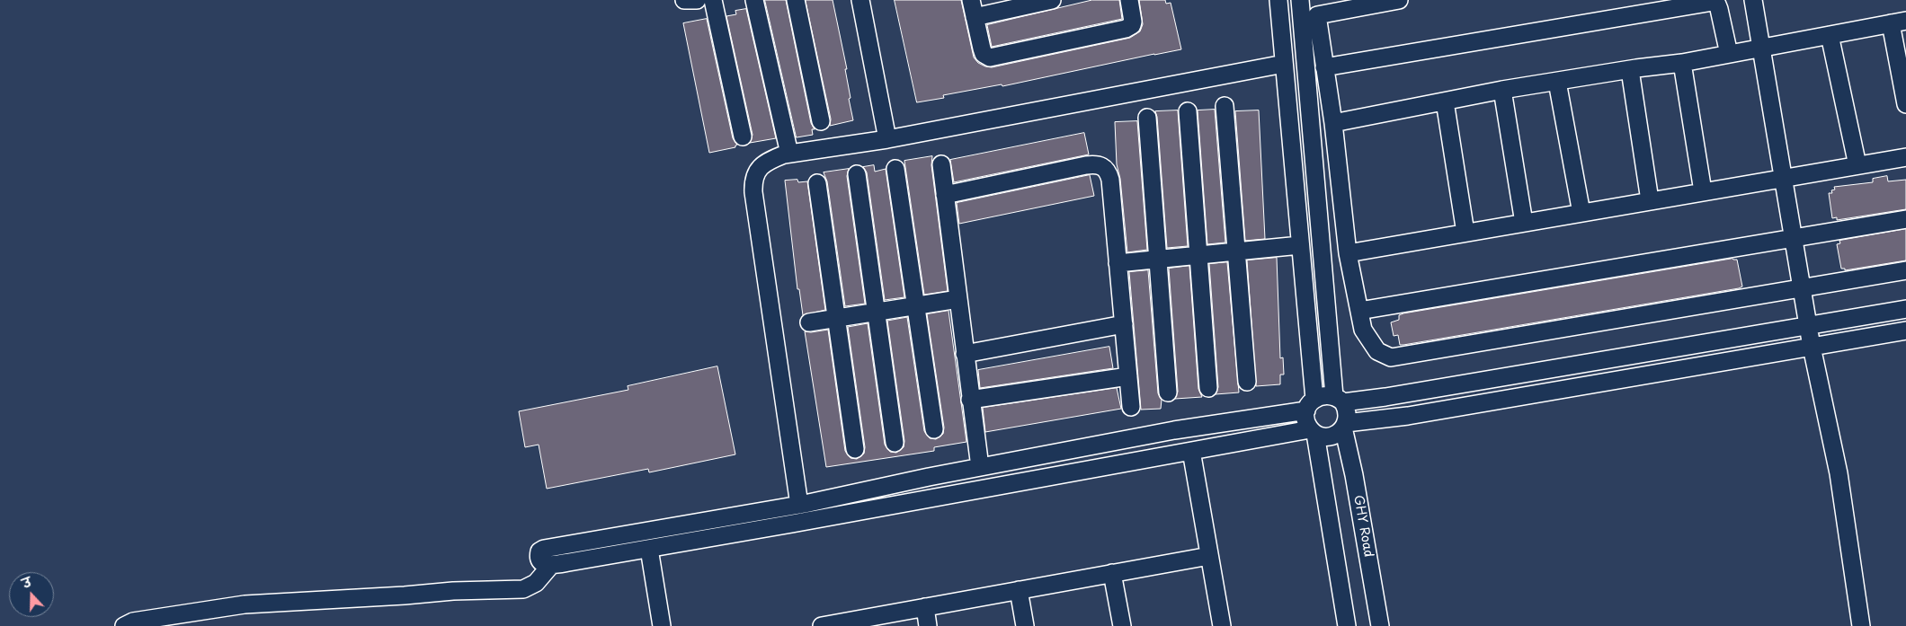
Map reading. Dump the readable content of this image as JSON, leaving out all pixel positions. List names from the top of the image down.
{
  "streets": {
    "street": ["GHY Road"]
  },
  "north": "top"
}
